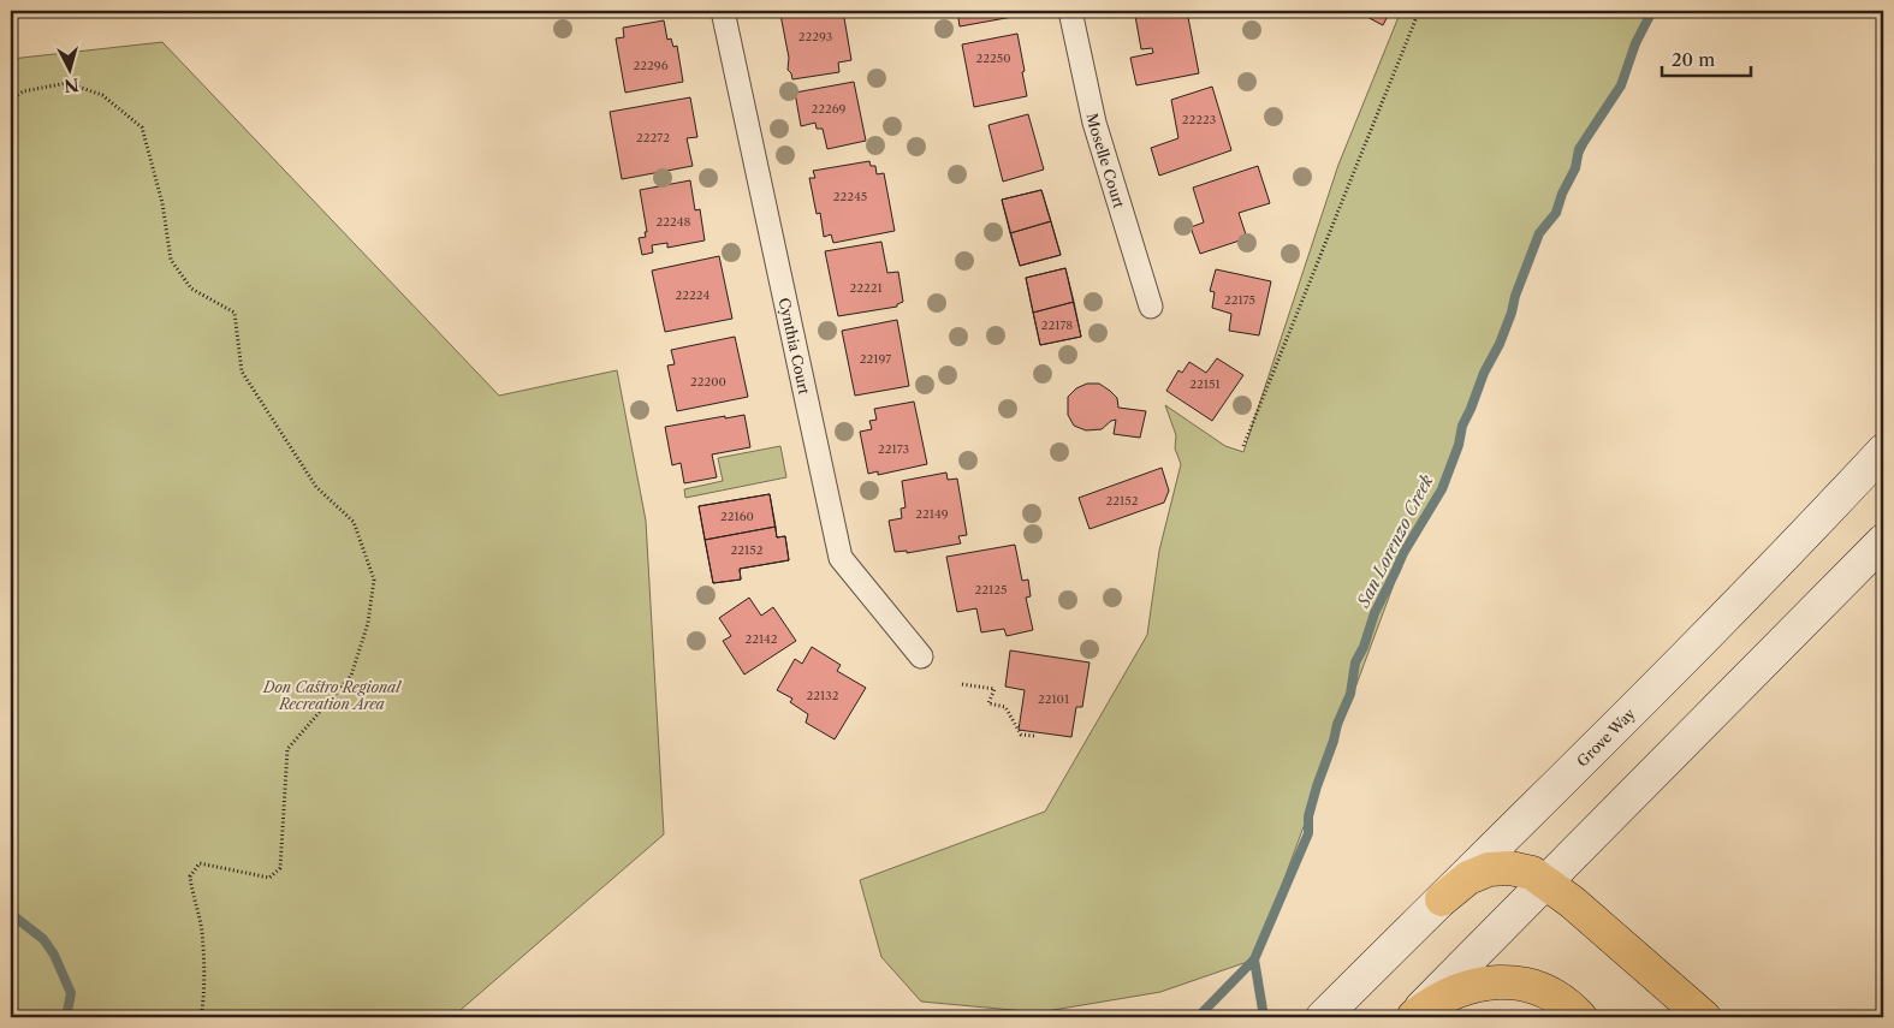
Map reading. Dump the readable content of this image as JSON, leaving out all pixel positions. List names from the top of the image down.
{
  "streets": {
    "main road": ["Grove Way"],
    "street": ["Moselle Court", "Cynthia Court"]
  },
  "water": ["San Lorenzo Creek"],
  "parks": ["Don Castro Regional Recreation Area"],
  "house_numbers": [
    "22293",
    "22250",
    "22296",
    "22269",
    "22223",
    "22272",
    "22245",
    "22248",
    "22221",
    "22224",
    "22175",
    "22178",
    "22197",
    "22200",
    "22151",
    "22173",
    "22152",
    "22149",
    "22160",
    "22152",
    "22125",
    "22142",
    "22132",
    "22101"
  ],
  "scale_bar": "20 m",
  "north": "bottom"
}
